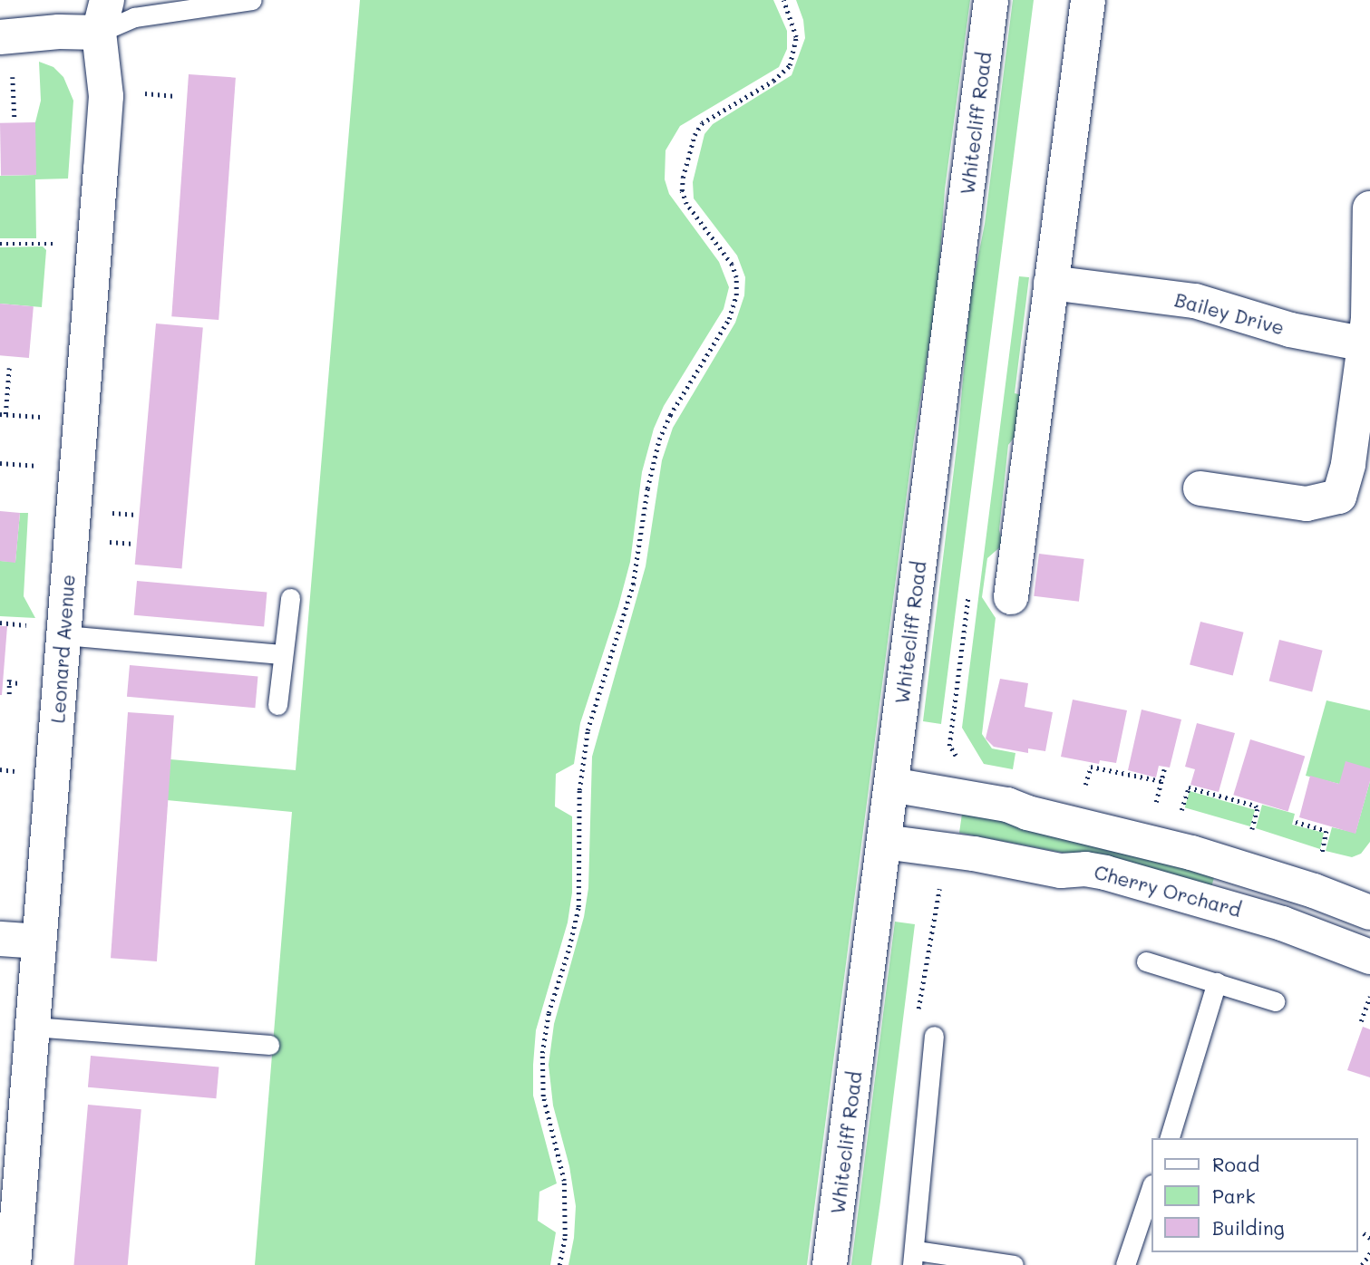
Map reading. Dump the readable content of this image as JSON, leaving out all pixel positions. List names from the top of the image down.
{
  "streets": {
    "street": [
      "Whitecliff Road",
      "Bailey Drive",
      "Leonard Avenue",
      "Cherry Orchard"
    ]
  },
  "crossings": [
    ["Whitecliff Road", "Cherry Orchard"]
  ],
  "legend": ["Road", "Park", "Building"]
}
